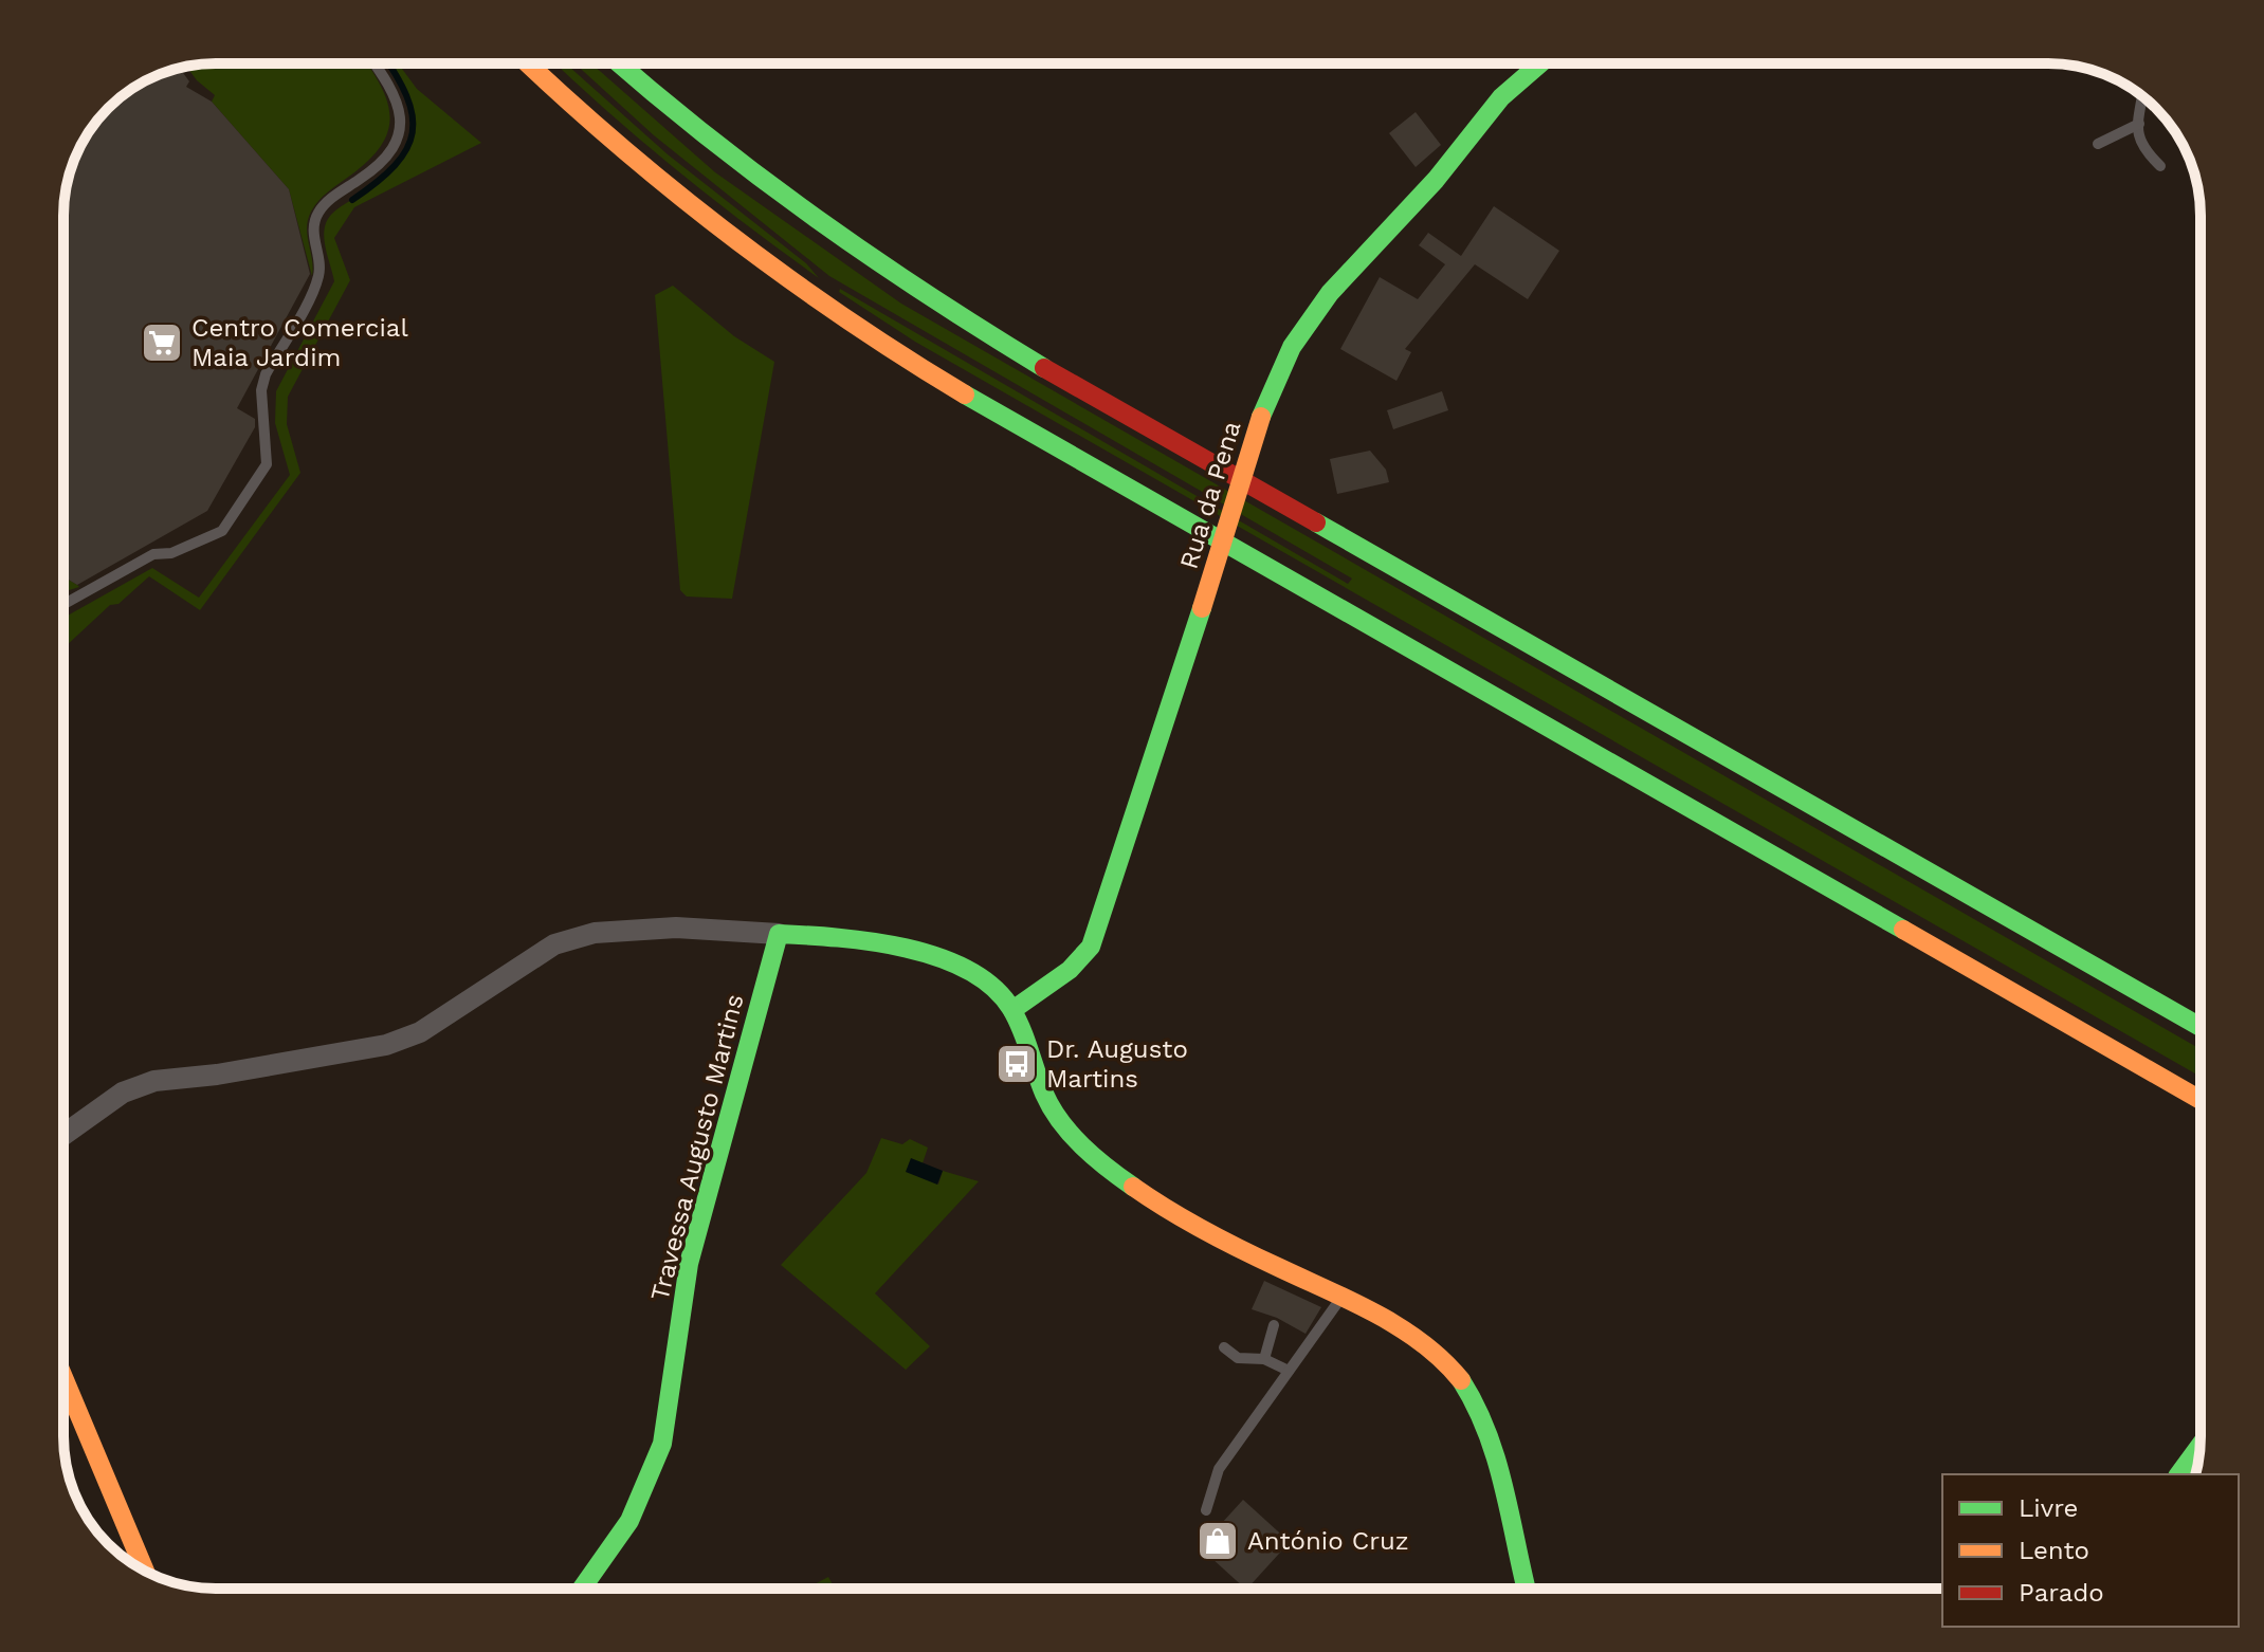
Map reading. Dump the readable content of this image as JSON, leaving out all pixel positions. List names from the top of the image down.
{
  "streets": {
    "main road": ["Rua da Pena", "Travessa Augusto Martins"]
  },
  "places": {
    "supermarket": ["Centro Comercial Maia Jardim"],
    "bus stop": ["Dr. Augusto Martins"],
    "shop": ["António Cruz"]
  },
  "legend": ["Livre", "Lento", "Parado"]
}
